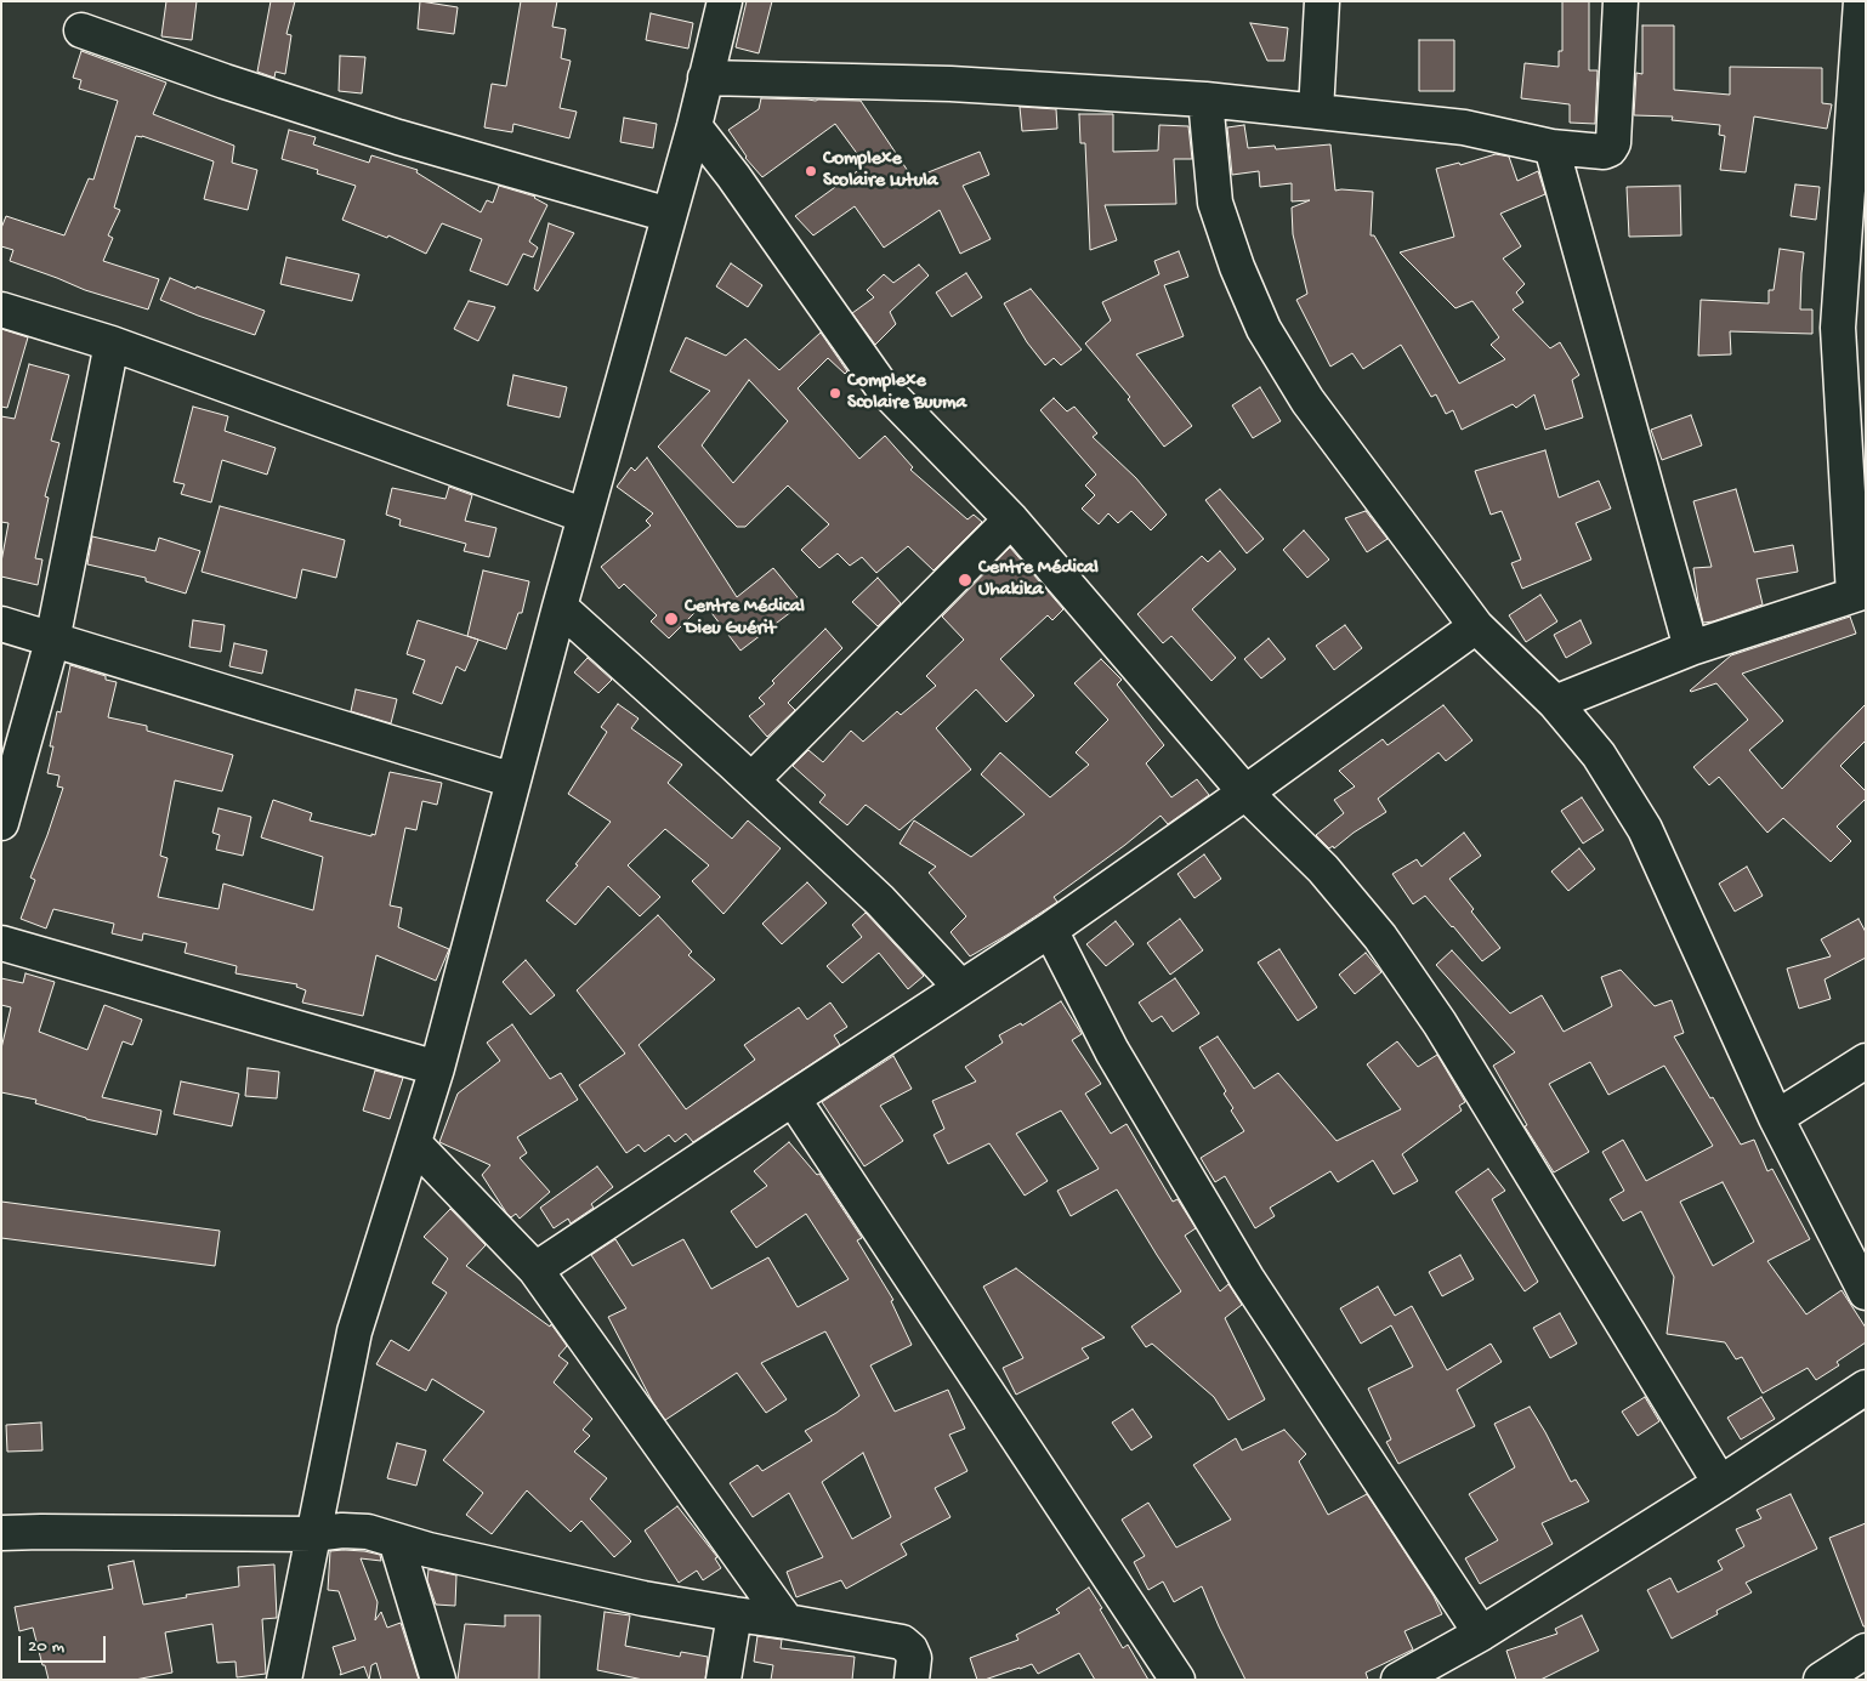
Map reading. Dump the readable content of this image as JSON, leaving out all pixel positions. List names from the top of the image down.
{
  "places": [
    "Complexe Scolaire Lutula",
    "Complexe Scolaire Buuma",
    "Centre Médical Uhakika",
    "Centre Médical Dieu Guérit"
  ],
  "scale_bar": "20 m"
}
